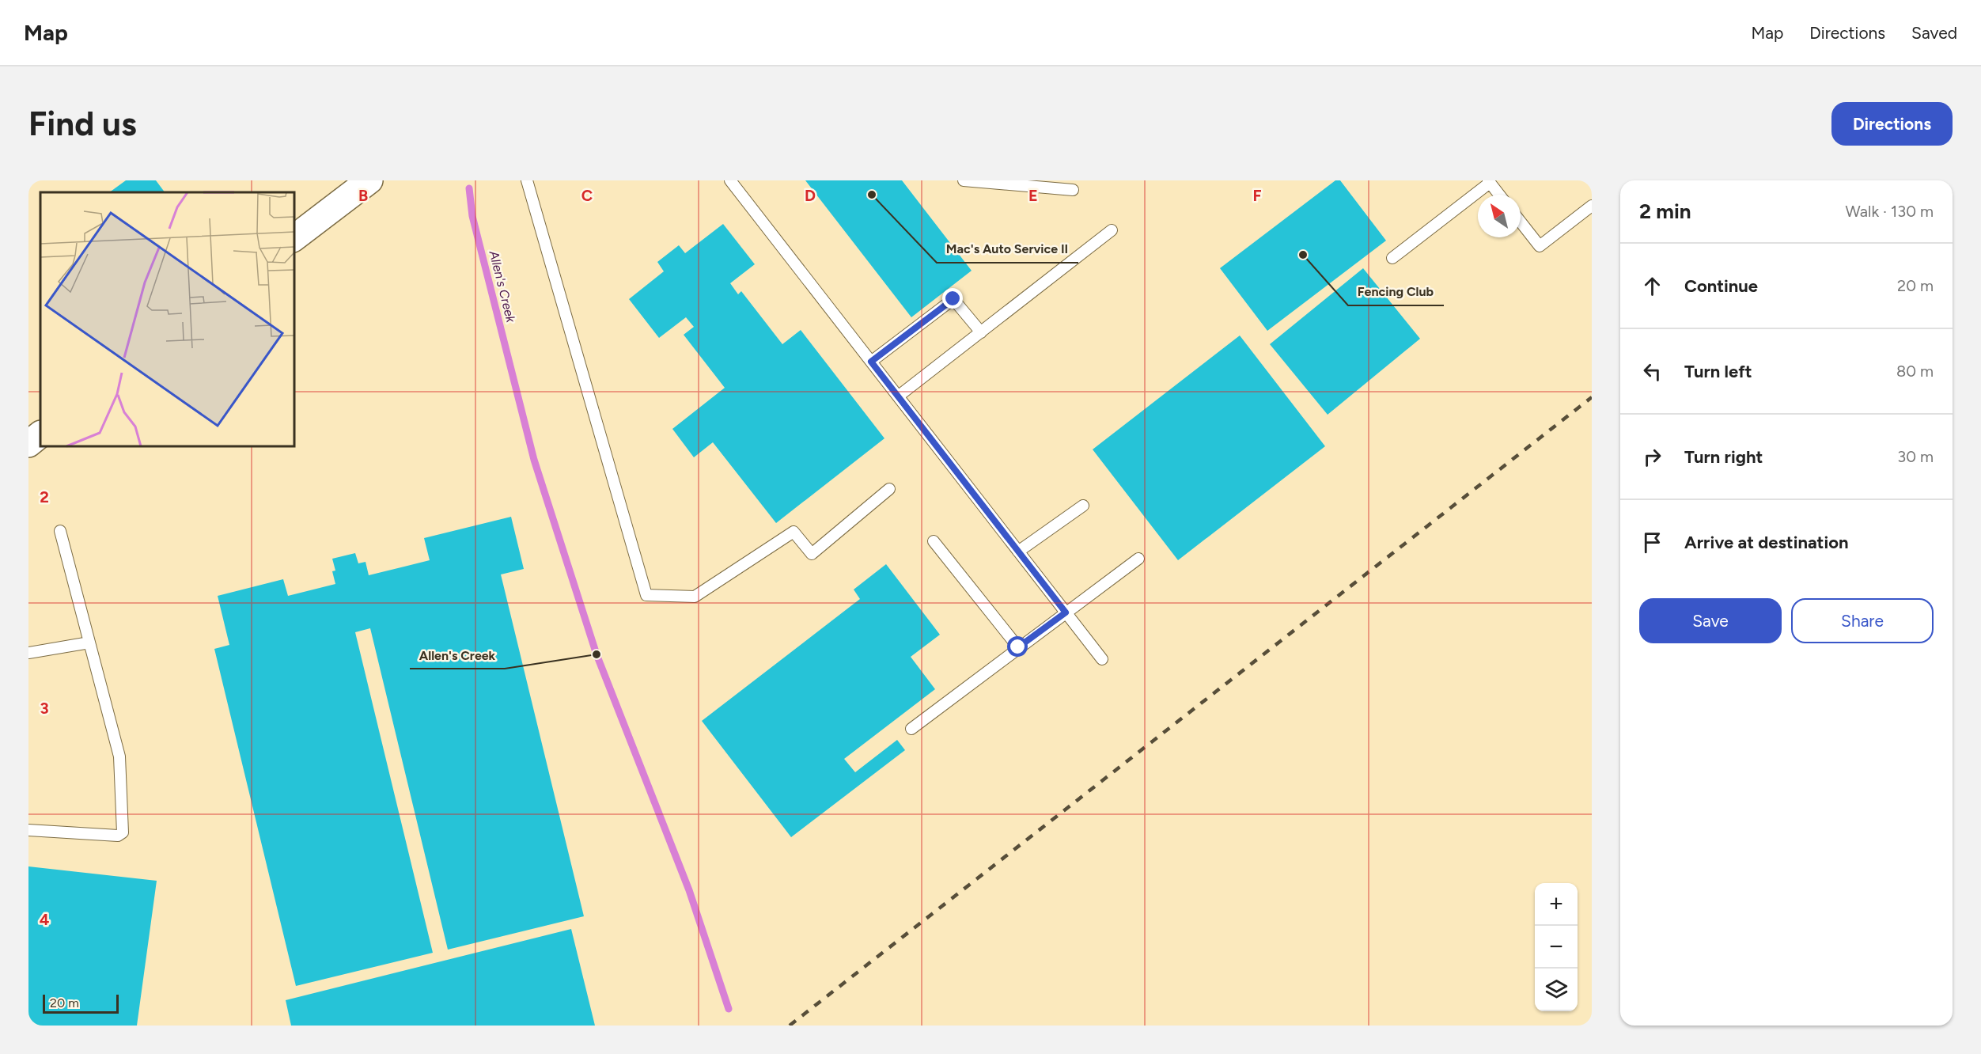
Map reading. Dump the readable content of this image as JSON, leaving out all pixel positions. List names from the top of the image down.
{
  "water": ["Allen's Creek"],
  "places": ["Mac's Auto Service II", "Fencing Club", "Allen's Creek"],
  "scale_bar": "20 m",
  "north": "top left",
  "page": {
    "header": "Map",
    "nav": ["Map", "Directions", "Saved"],
    "buttons": [
      "Directions",
      ["Save", "Share"]
    ],
    "title": "Find us",
    "heading": ["2 min", "Walk · 130 m"],
    "list": [
      ["Continue", "20 m"],
      ["Turn left", "80 m"],
      ["Turn right", "30 m"],
      "Arrive at destination"
    ],
    "map_buttons": ["+", "−"],
    "scale": "20 m"
  },
  "grid": {
    "columns": [
      "B",
      "C",
      "D",
      "E",
      "F"
    ],
    "rows": ["2", "3", "4"]
  }
}
